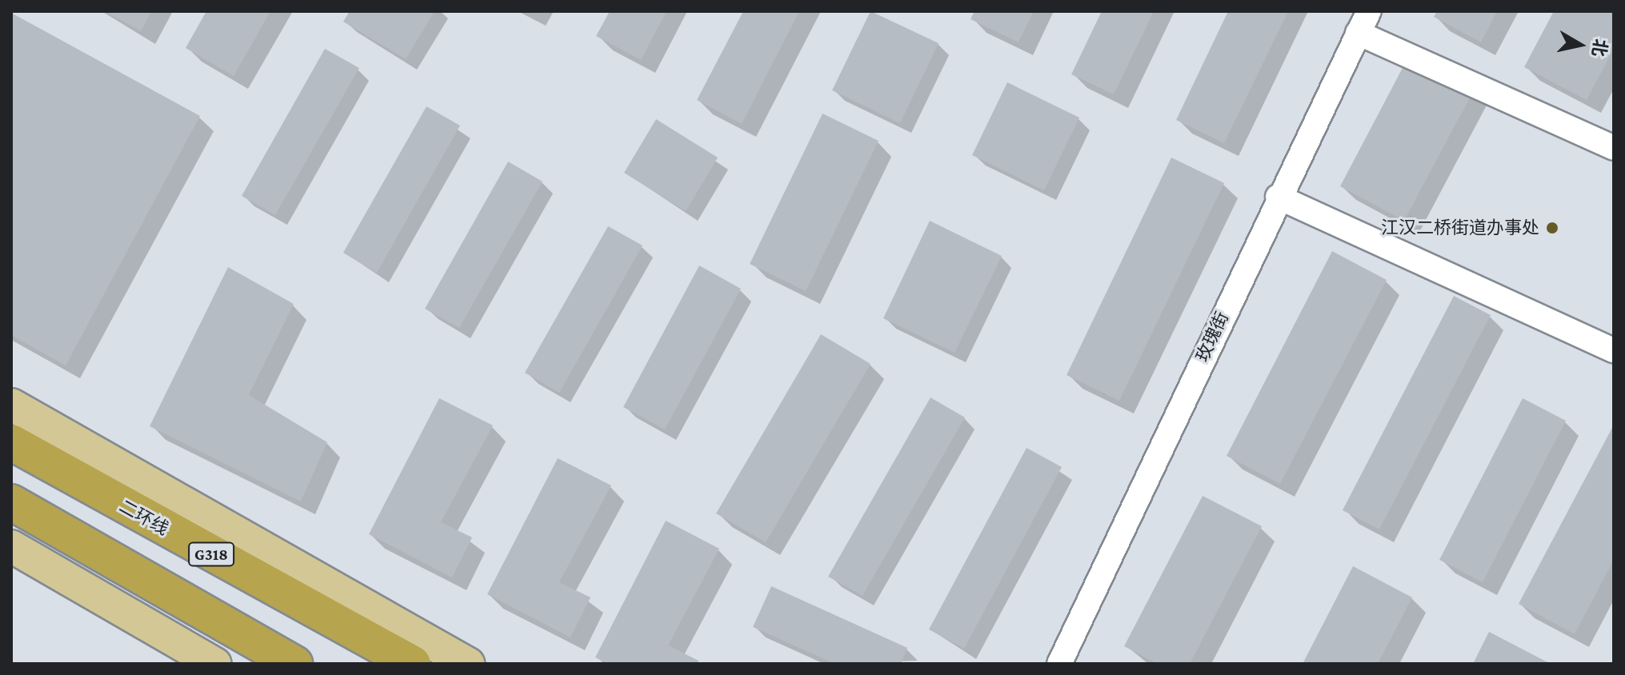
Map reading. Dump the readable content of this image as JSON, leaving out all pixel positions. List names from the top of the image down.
{
  "streets": {
    "highway": ["二环线", "G318"],
    "street": ["玫瑰街"]
  },
  "places": ["江汉二桥街道办事处"],
  "north": "right"
}
